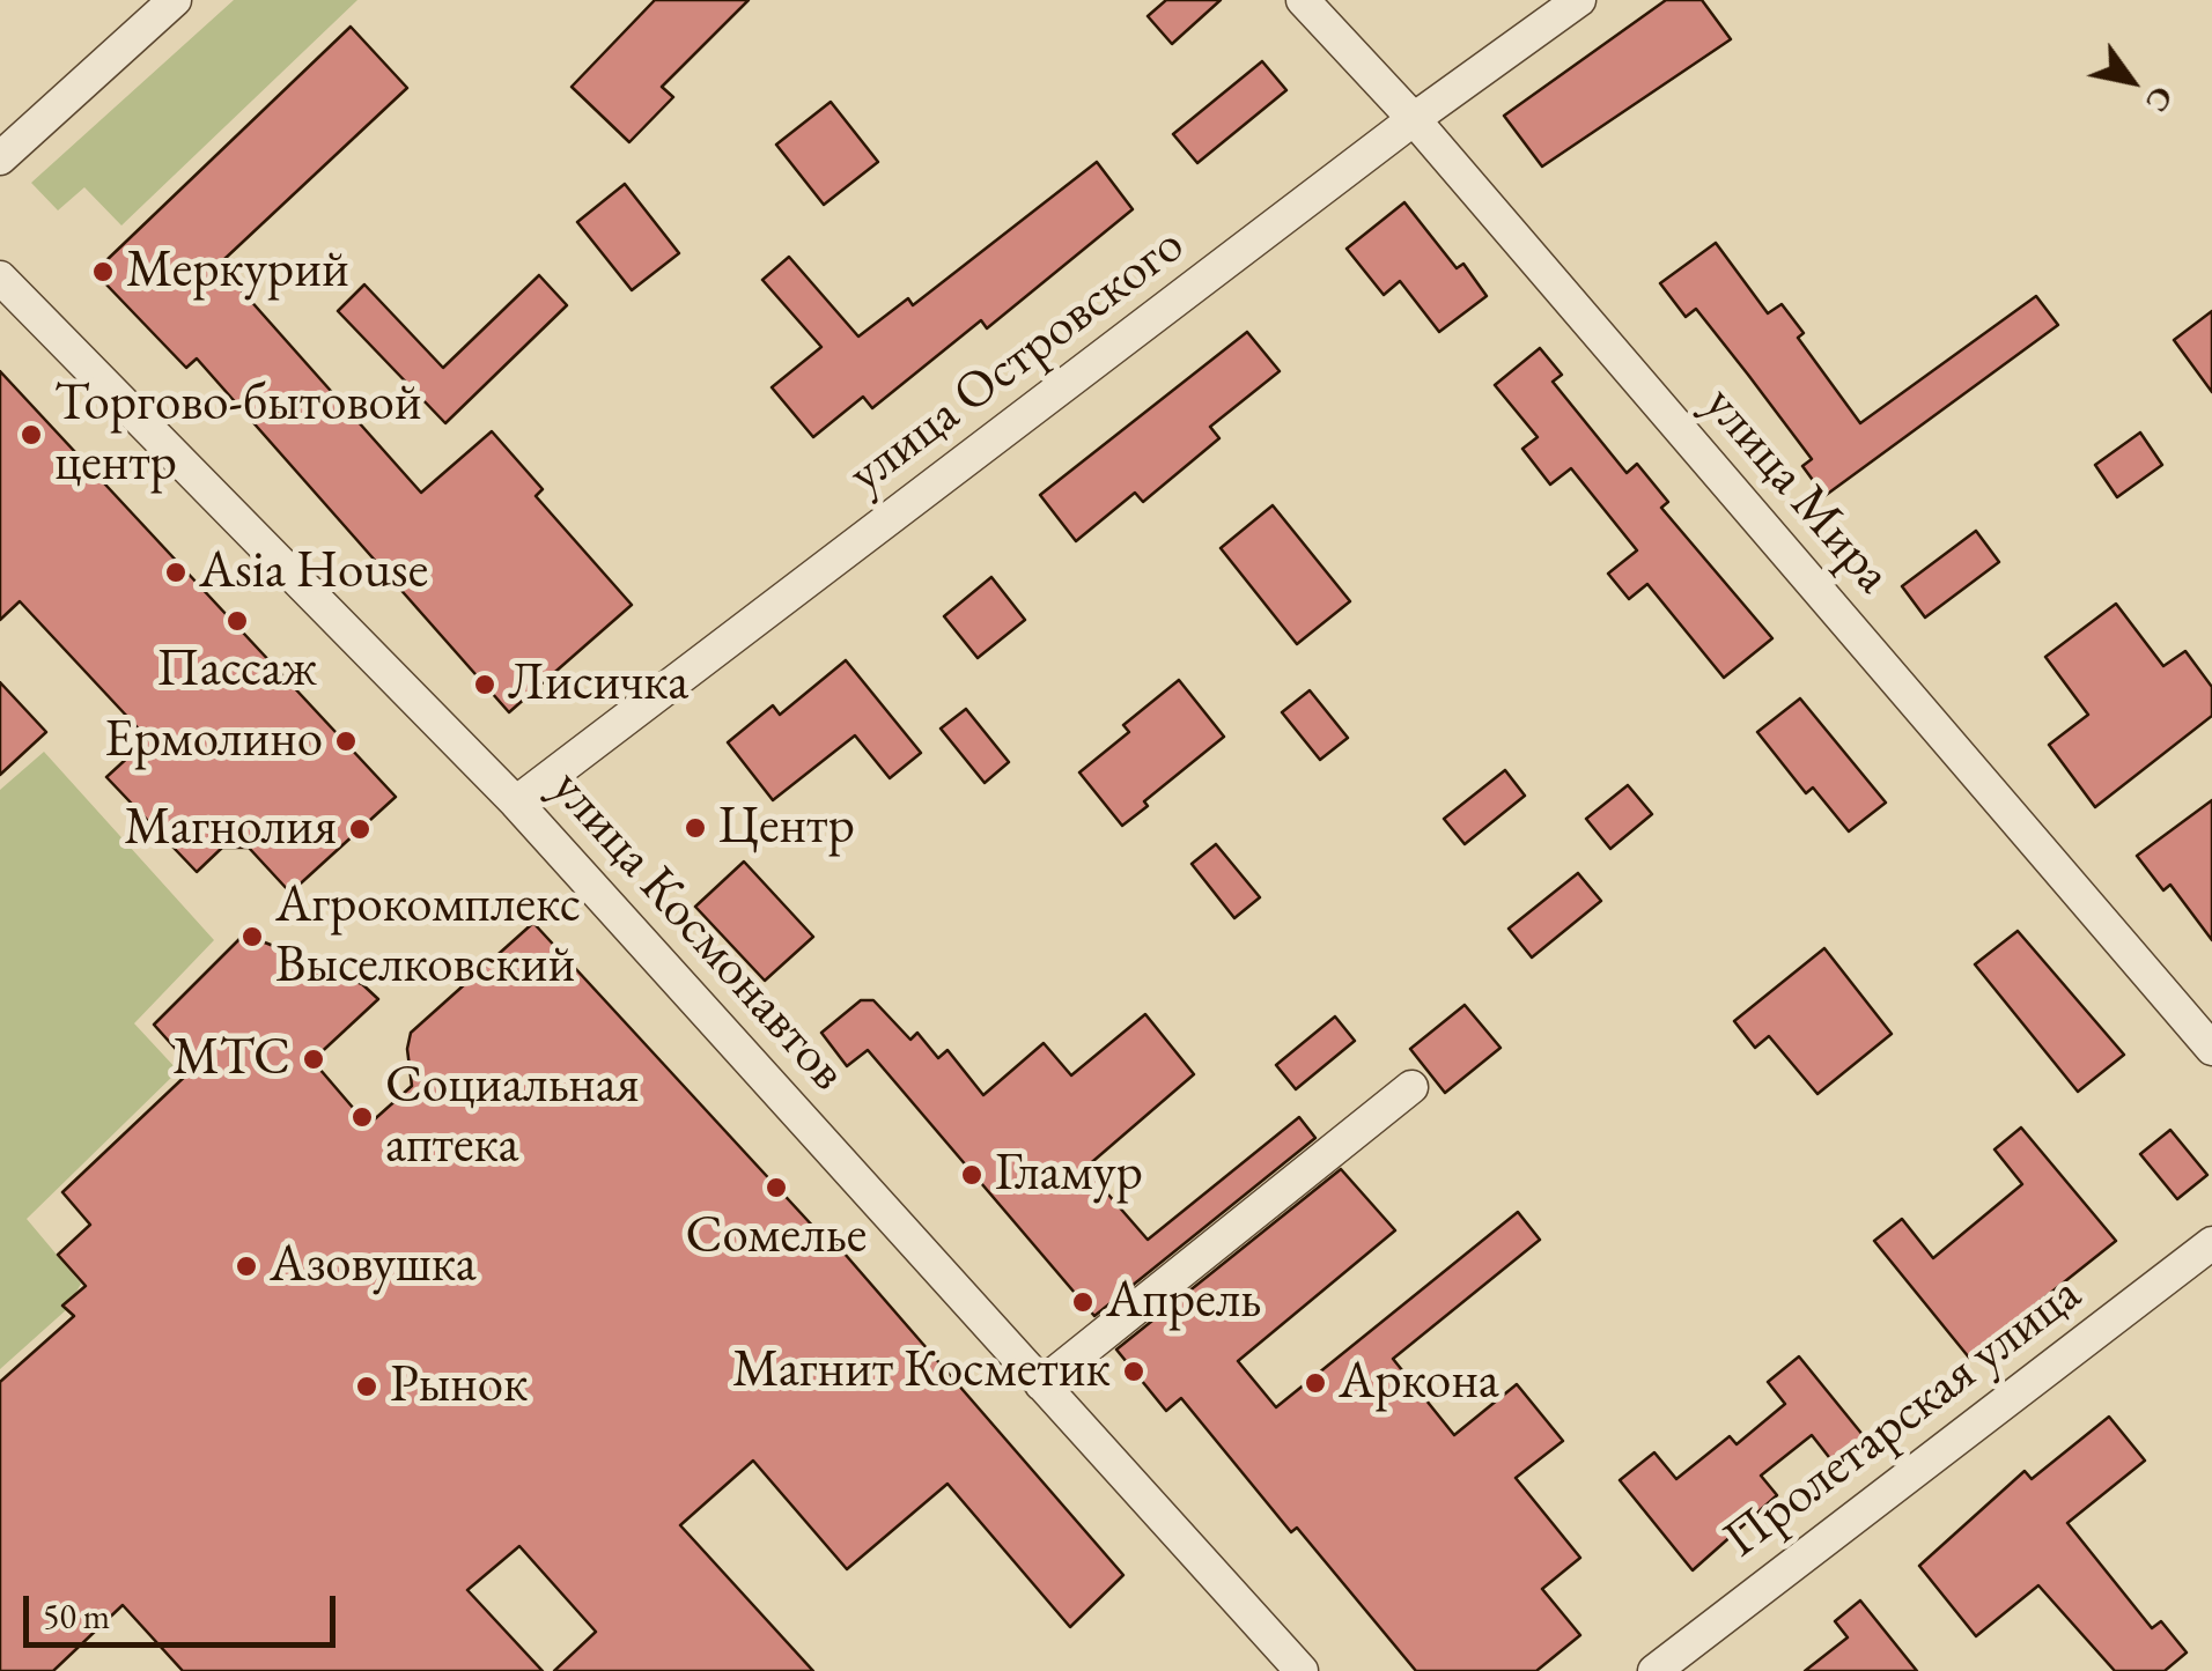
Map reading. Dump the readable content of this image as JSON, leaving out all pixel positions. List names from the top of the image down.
{
  "streets": {
    "street": [
      "улица Островского",
      "улица Мира",
      "улица Космонавтов",
      "Пролетарская улица"
    ]
  },
  "crossings": [
    ["улица Островского", "улица Мира"],
    ["улица Островского", "улица Космонавтов"]
  ],
  "places": [
    "Меркурий",
    "Торгово-бытовой центр",
    "Asia House",
    "Пассаж",
    "Лисичка",
    "Ермолино",
    "Центр",
    "Магнолия",
    "Агрокомплекс Выселковский",
    "МТС",
    "Социальная аптека",
    "Гламур",
    "Сомелье",
    "Азовушка",
    "Апрель",
    "Магнит Косметик",
    "Аркона",
    "Рынок"
  ],
  "scale_bar": "50 m",
  "north": "bottom right"
}
